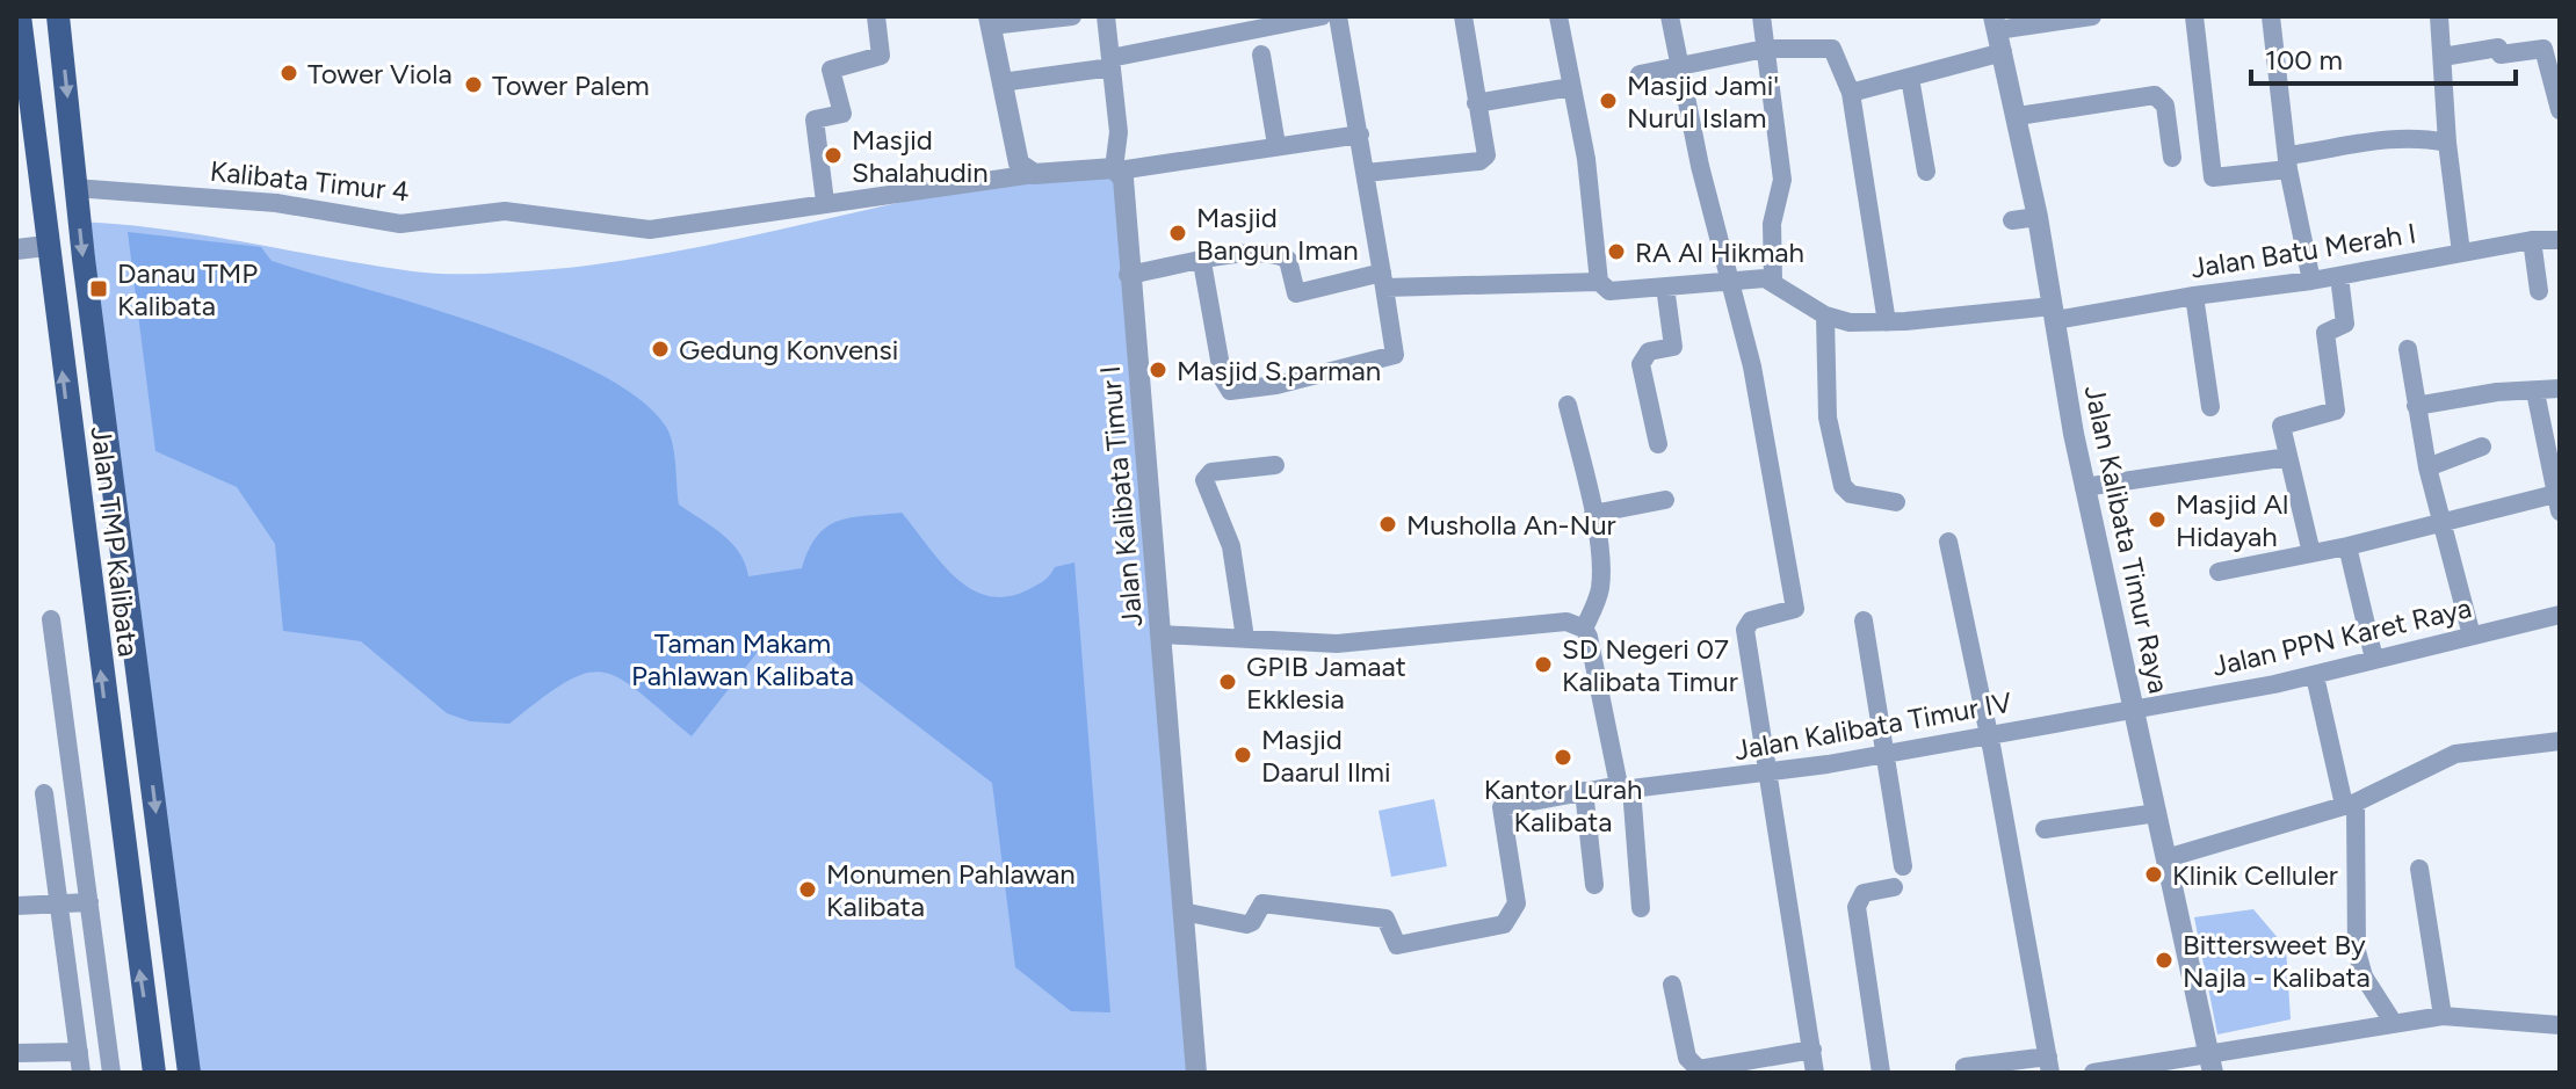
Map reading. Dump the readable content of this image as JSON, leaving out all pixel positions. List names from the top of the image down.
{
  "streets": {
    "main road": ["Jalan TMP Kalibata"],
    "street": [
      "Kalibata Timur 4",
      "Jalan Batu Merah I",
      "Jalan Kalibata Timur I",
      "Jalan Kalibata Timur Raya",
      "Jalan PPN Karet Raya",
      "Jalan Kalibata Timur IV"
    ]
  },
  "crossings": [
    ["Kalibata Timur 4", "Jalan TMP Kalibata"],
    ["Jalan Batu Merah I", "Jalan Kalibata Timur Raya"],
    ["Jalan Kalibata Timur I", "Jalan Kalibata Timur IV"],
    ["Jalan Kalibata Timur Raya", "Jalan PPN Karet Raya"],
    ["Jalan Kalibata Timur Raya", "Jalan Kalibata Timur IV"],
    ["Jalan PPN Karet Raya", "Jalan Kalibata Timur IV"]
  ],
  "parks": ["Taman Makam Pahlawan Kalibata"],
  "places": {
    "other": [
      "Tower Viola",
      "Tower Palem",
      "Masjid Jami' Nurul Islam",
      "Masjid Shalahudin",
      "Masjid Bangun Iman",
      "RA Al Hikmah",
      "Gedung Konvensi",
      "Masjid S.parman",
      "Masjid Al Hidayah",
      "Musholla An-Nur",
      "SD Negeri 07 Kalibata Timur",
      "GPIB Jamaat Ekklesia",
      "Masjid Daarul Ilmi",
      "Kantor Lurah Kalibata",
      "Klinik Celluler",
      "Monumen Pahlawan Kalibata",
      "Bittersweet By Najla - Kalibata"
    ],
    "transit": ["Danau TMP Kalibata"]
  },
  "scale_bar": "100 m"
}
